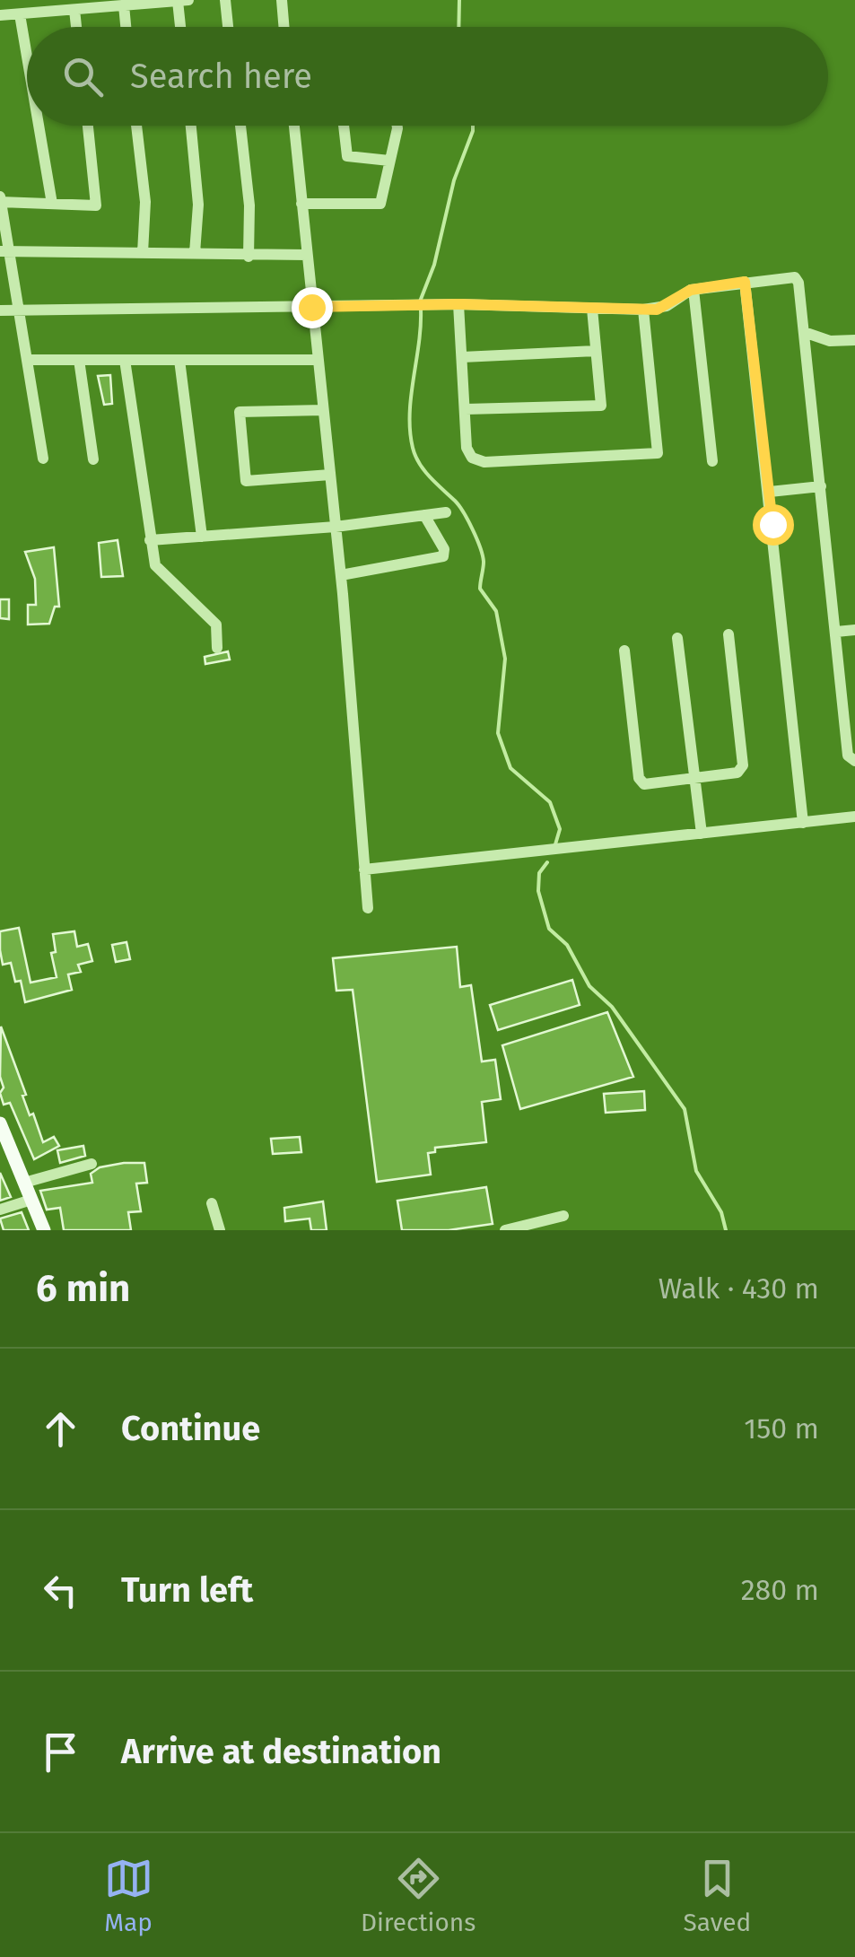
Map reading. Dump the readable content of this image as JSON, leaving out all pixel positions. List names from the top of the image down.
{
  "page": {
    "search": "Search here",
    "heading": ["6 min", "Walk · 430 m"],
    "list": [
      ["Continue", "150 m"],
      ["Turn left", "280 m"],
      "Arrive at destination"
    ],
    "nav": ["Map", "Directions", "Saved"]
  }
}
